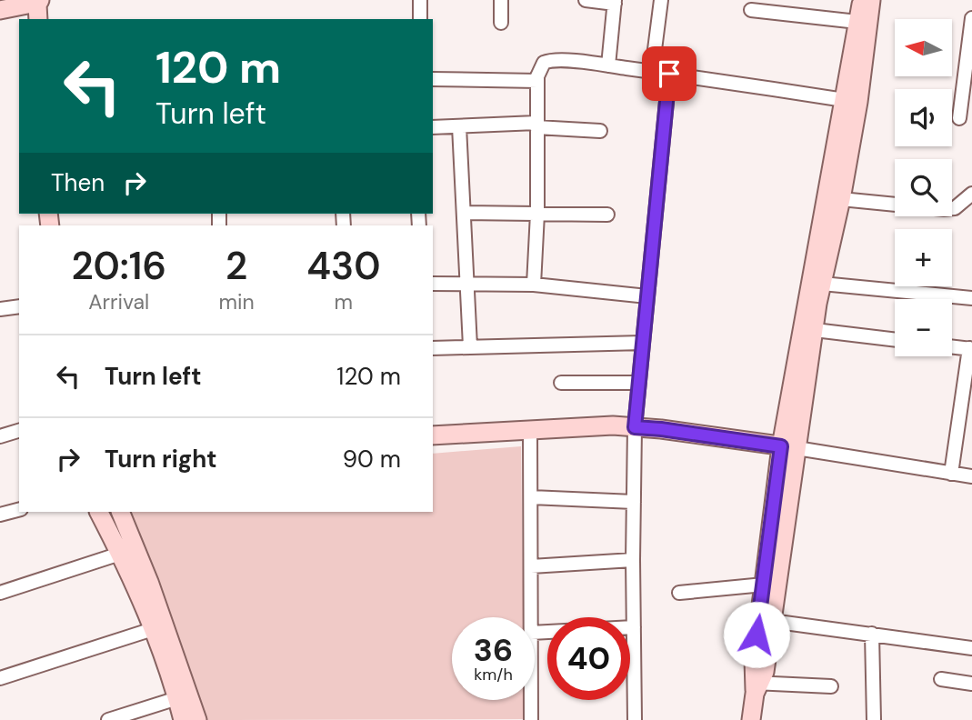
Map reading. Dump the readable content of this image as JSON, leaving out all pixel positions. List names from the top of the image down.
{
  "north": "left",
  "page": {
    "map_buttons": ["+", "−"],
    "turn": ["120 m", "Turn left"],
    "then": "Then",
    "eta": [
      "20:16",
      "Arrival",
      "2",
      "min",
      "430",
      "m"
    ],
    "list": [
      {
        "name": "Turn left",
        "value": "120 m"
      },
      {
        "name": "Turn right",
        "value": "90 m"
      }
    ],
    "speed": "36 km/h",
    "limit": "40"
  }
}
